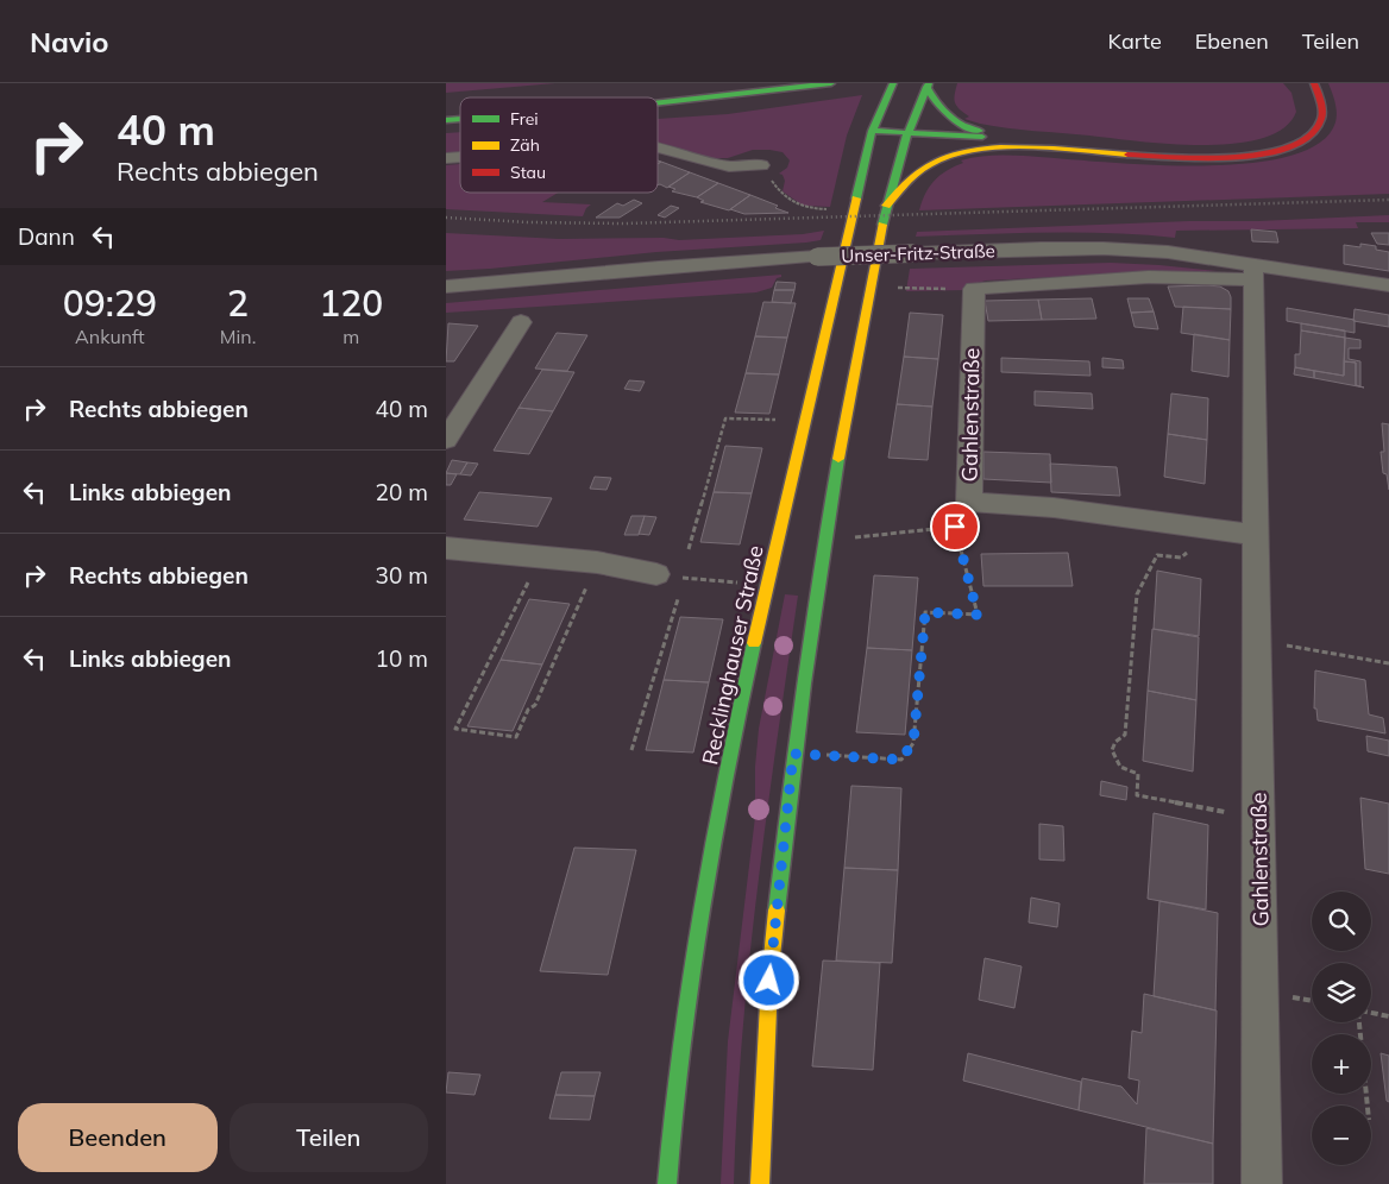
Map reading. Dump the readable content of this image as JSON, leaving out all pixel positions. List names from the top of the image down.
{
  "streets": {
    "main road": ["Recklinghauser Straße"],
    "street": ["Unser-Fritz-Straße", "Gahlenstraße"]
  },
  "crossings": [
    ["Unser-Fritz-Straße", "Gahlenstraße"]
  ],
  "legend": ["Frei", "Zäh", "Stau"],
  "page": {
    "header": "Navio",
    "nav": ["Karte", "Ebenen", "Teilen"],
    "turn": ["40 m", "Rechts abbiegen"],
    "then": "Dann",
    "eta": [
      "09:29",
      "Ankunft",
      "2",
      "Min.",
      "120",
      "m"
    ],
    "list": [
      {
        "name": "Rechts abbiegen",
        "value": "40 m"
      },
      {
        "name": "Links abbiegen",
        "value": "20 m"
      },
      {
        "name": "Rechts abbiegen",
        "value": "30 m"
      },
      {
        "name": "Links abbiegen",
        "value": "10 m"
      }
    ],
    "map_buttons": ["+", "−"],
    "buttons": ["Beenden", "Teilen"]
  }
}
